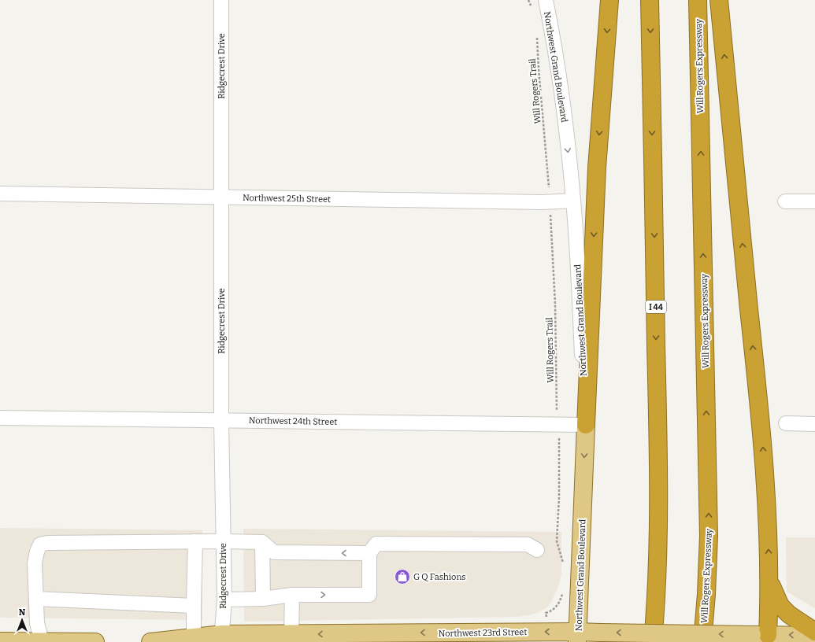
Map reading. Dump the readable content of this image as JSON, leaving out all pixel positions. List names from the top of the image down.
{
  "streets": {
    "highway": ["Will Rogers Expressway", "I 44"],
    "main road": ["Northwest Grand Boulevard", "Northwest 23rd Street"],
    "street": ["Ridgecrest Drive", "Northwest 25th Street", "Northwest 24th Street"],
    "path": ["Will Rogers Trail"]
  },
  "crossings": [
    ["Ridgecrest Drive", "Northwest 25th Street"],
    ["Ridgecrest Drive", "Northwest 24th Street"],
    ["Ridgecrest Drive", "Northwest 23rd Street"],
    ["Northwest Grand Boulevard", "Northwest 25th Street"],
    ["Northwest Grand Boulevard", "Northwest 24th Street"],
    ["Northwest Grand Boulevard", "Northwest 23rd Street"]
  ],
  "one_way": ["Northwest Grand Boulevard", "Northwest 23rd Street"],
  "places": {
    "shop": ["G Q Fashions"]
  },
  "north": "top"
}
